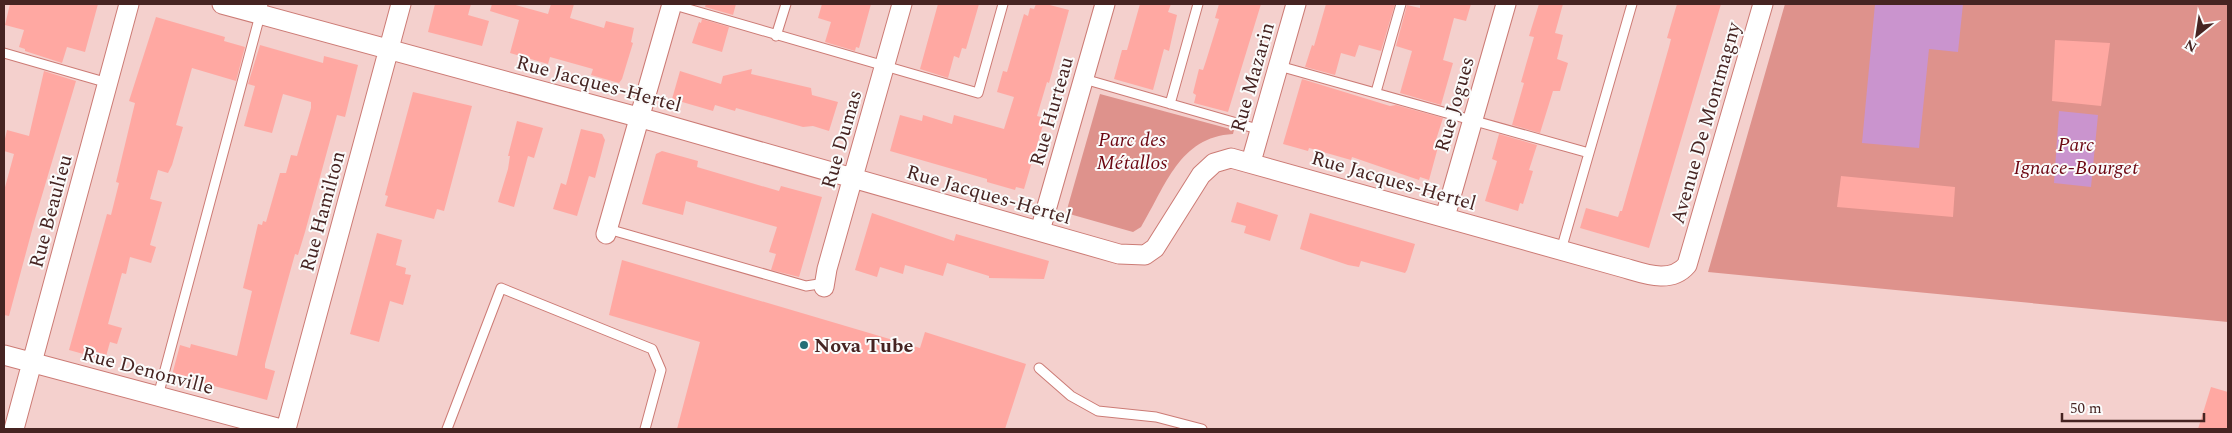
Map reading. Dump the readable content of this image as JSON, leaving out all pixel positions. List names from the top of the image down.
{
  "streets": {
    "street": [
      "Rue Mazarin",
      "Rue Jacques-Hertel",
      "Rue Jogues",
      "Rue Hurteau",
      "Avenue De Montmagny",
      "Rue Dumas",
      "Rue Beaulieu",
      "Rue Hamilton",
      "Rue Denonville"
    ]
  },
  "crossings": [
    ["Rue Mazarin", "Rue Jacques-Hertel"],
    ["Rue Jacques-Hertel", "Rue Jogues"],
    ["Rue Jacques-Hertel", "Rue Hurteau"],
    ["Rue Jacques-Hertel", "Avenue De Montmagny"],
    ["Rue Jacques-Hertel", "Rue Dumas"],
    ["Rue Jacques-Hertel", "Rue Hamilton"],
    ["Rue Beaulieu", "Rue Denonville"]
  ],
  "parks": ["Parc des Métallos", "Parc Ignace-Bourget"],
  "places": ["Nova Tube"],
  "scale_bar": "50 m",
  "north": "bottom left"
}
